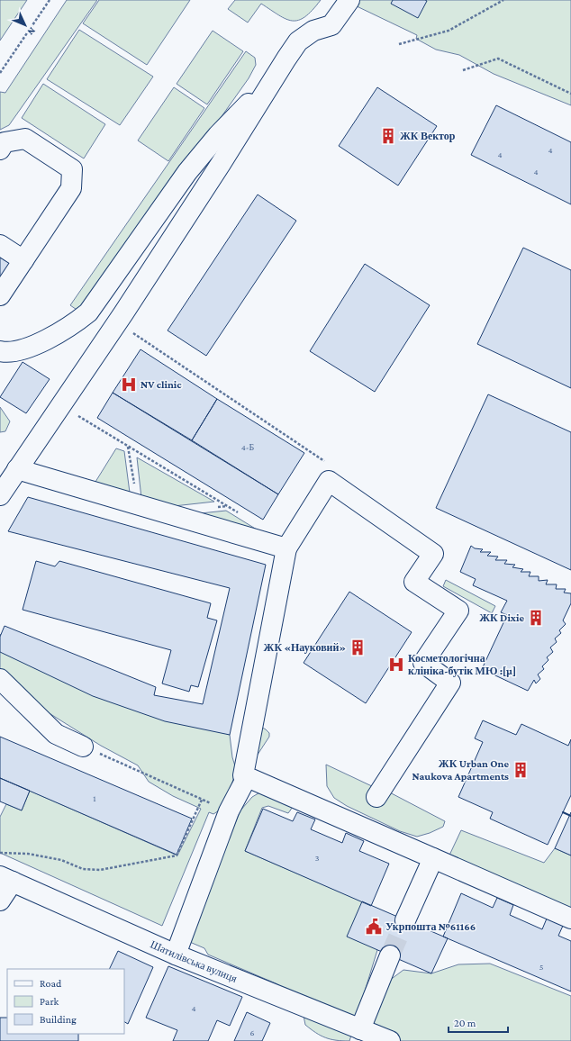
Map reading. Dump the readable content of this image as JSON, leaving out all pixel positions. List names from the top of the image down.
{
  "streets": {
    "street": ["Шатилівська вулиця"]
  },
  "places": {
    "building": [
      "ЖК Вектор",
      "ЖК Dixie",
      "ЖК «Науковий»",
      "ЖК Urban One Naukova Apartments"
    ],
    "hospital": ["NV clinic", "Косметологічна клініка-бутік МЮ :[μ]"],
    "public building": ["Укрпошта №61166"]
  },
  "house_numbers": [
    "4",
    "4",
    "4",
    "4-Б",
    "1",
    "3",
    "5",
    "4",
    "6"
  ],
  "legend": ["Road", "Park", "Building"],
  "scale_bar": "20 m",
  "north": "bottom right"
}
